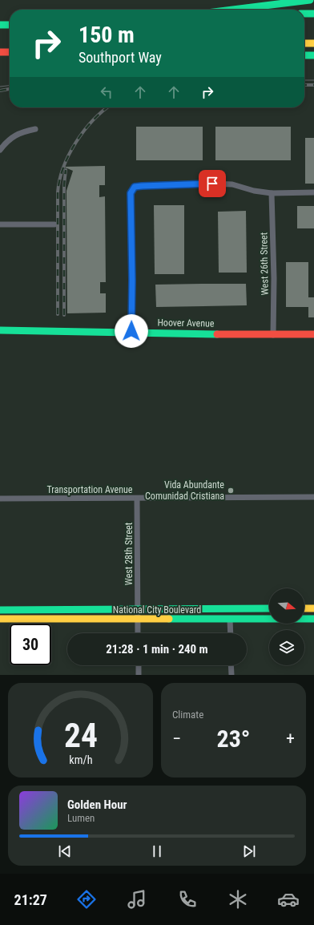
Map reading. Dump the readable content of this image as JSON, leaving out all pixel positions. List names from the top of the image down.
{
  "streets": {
    "main road": ["Hoover Avenue", "National City Boulevard"],
    "street": ["West 26th Street", "Transportation Avenue", "West 28th Street"]
  },
  "crossings": [
    ["West 26th Street", "Hoover Avenue"],
    ["Transportation Avenue", "West 28th Street"],
    ["West 28th Street", "National City Boulevard"]
  ],
  "places": ["Vida Abundante Comunidad Cristiana"],
  "north": "right",
  "page": {
    "turn": ["150 m", "Southport Way"],
    "limit": "30",
    "trip": "21:28 · 1 min · 240 m",
    "tile": "Climate",
    "heat": ["−", "23°", "+"],
    "song": ["Golden Hour", "Lumen"],
    "tabs": "21:27",
    "gauge": ["24", "km/h"]
  }
}
